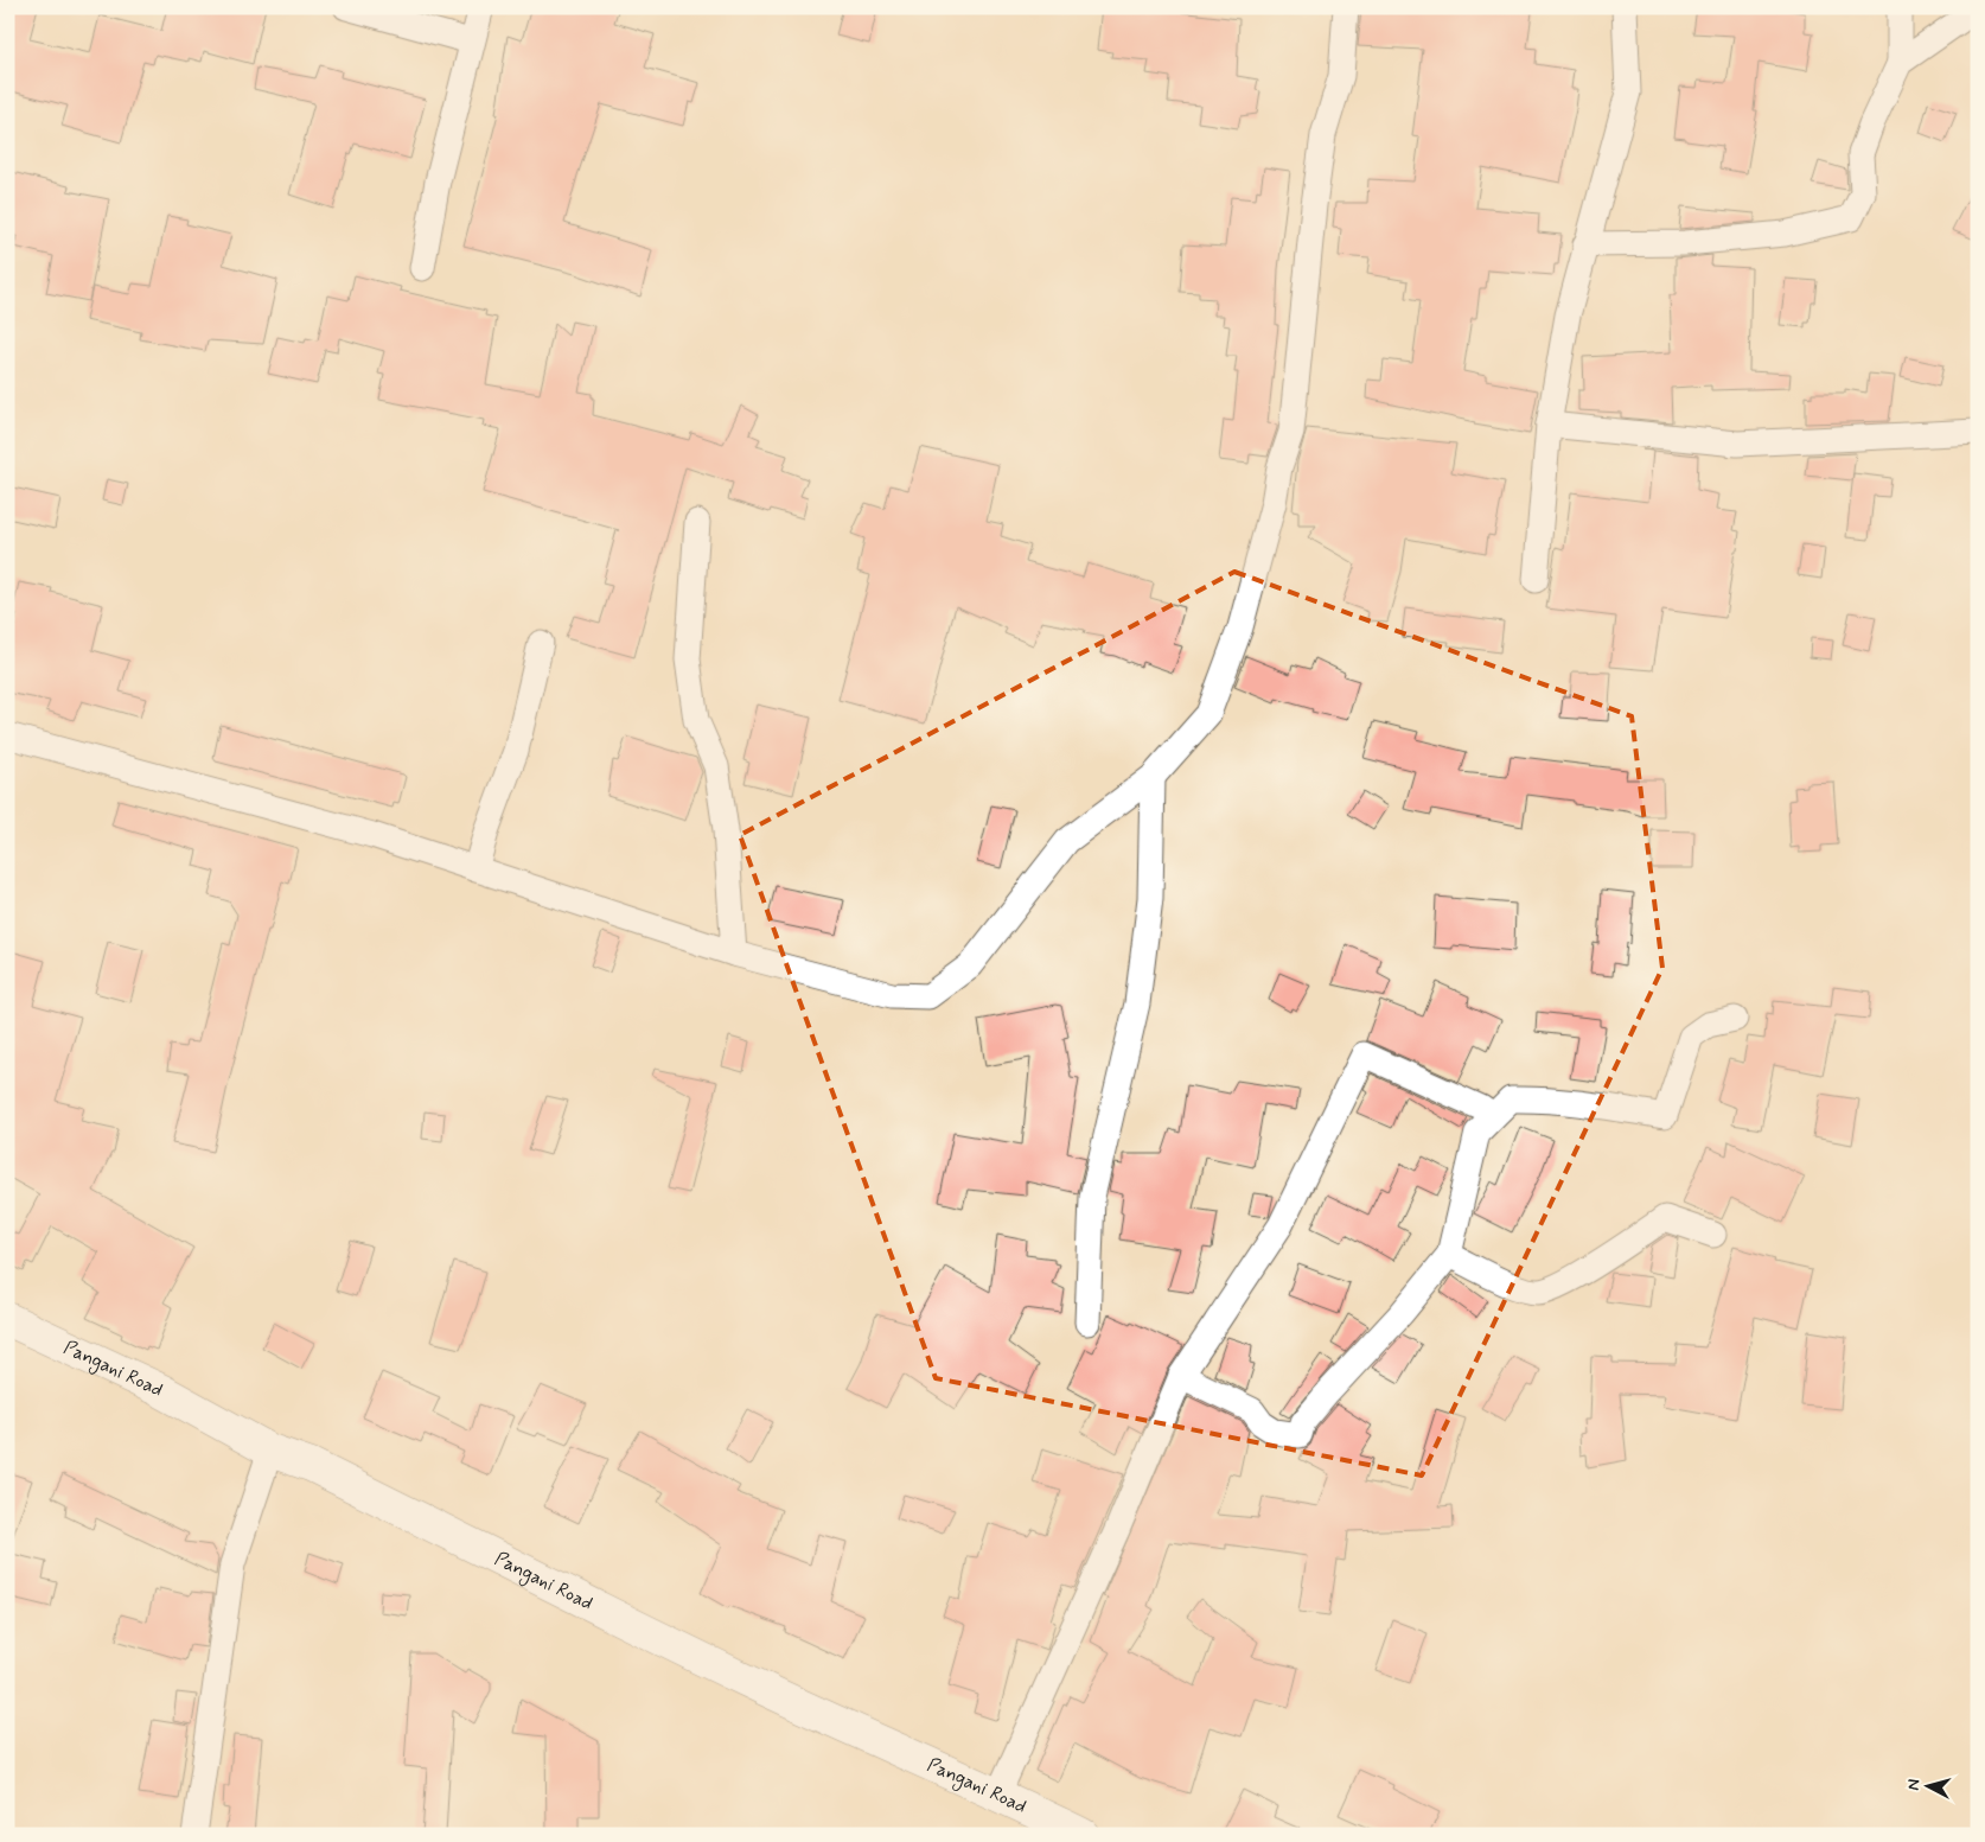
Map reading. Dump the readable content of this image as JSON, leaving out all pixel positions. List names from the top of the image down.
{
  "streets": {
    "main road": ["Pangani Road"]
  },
  "north": "left"
}
